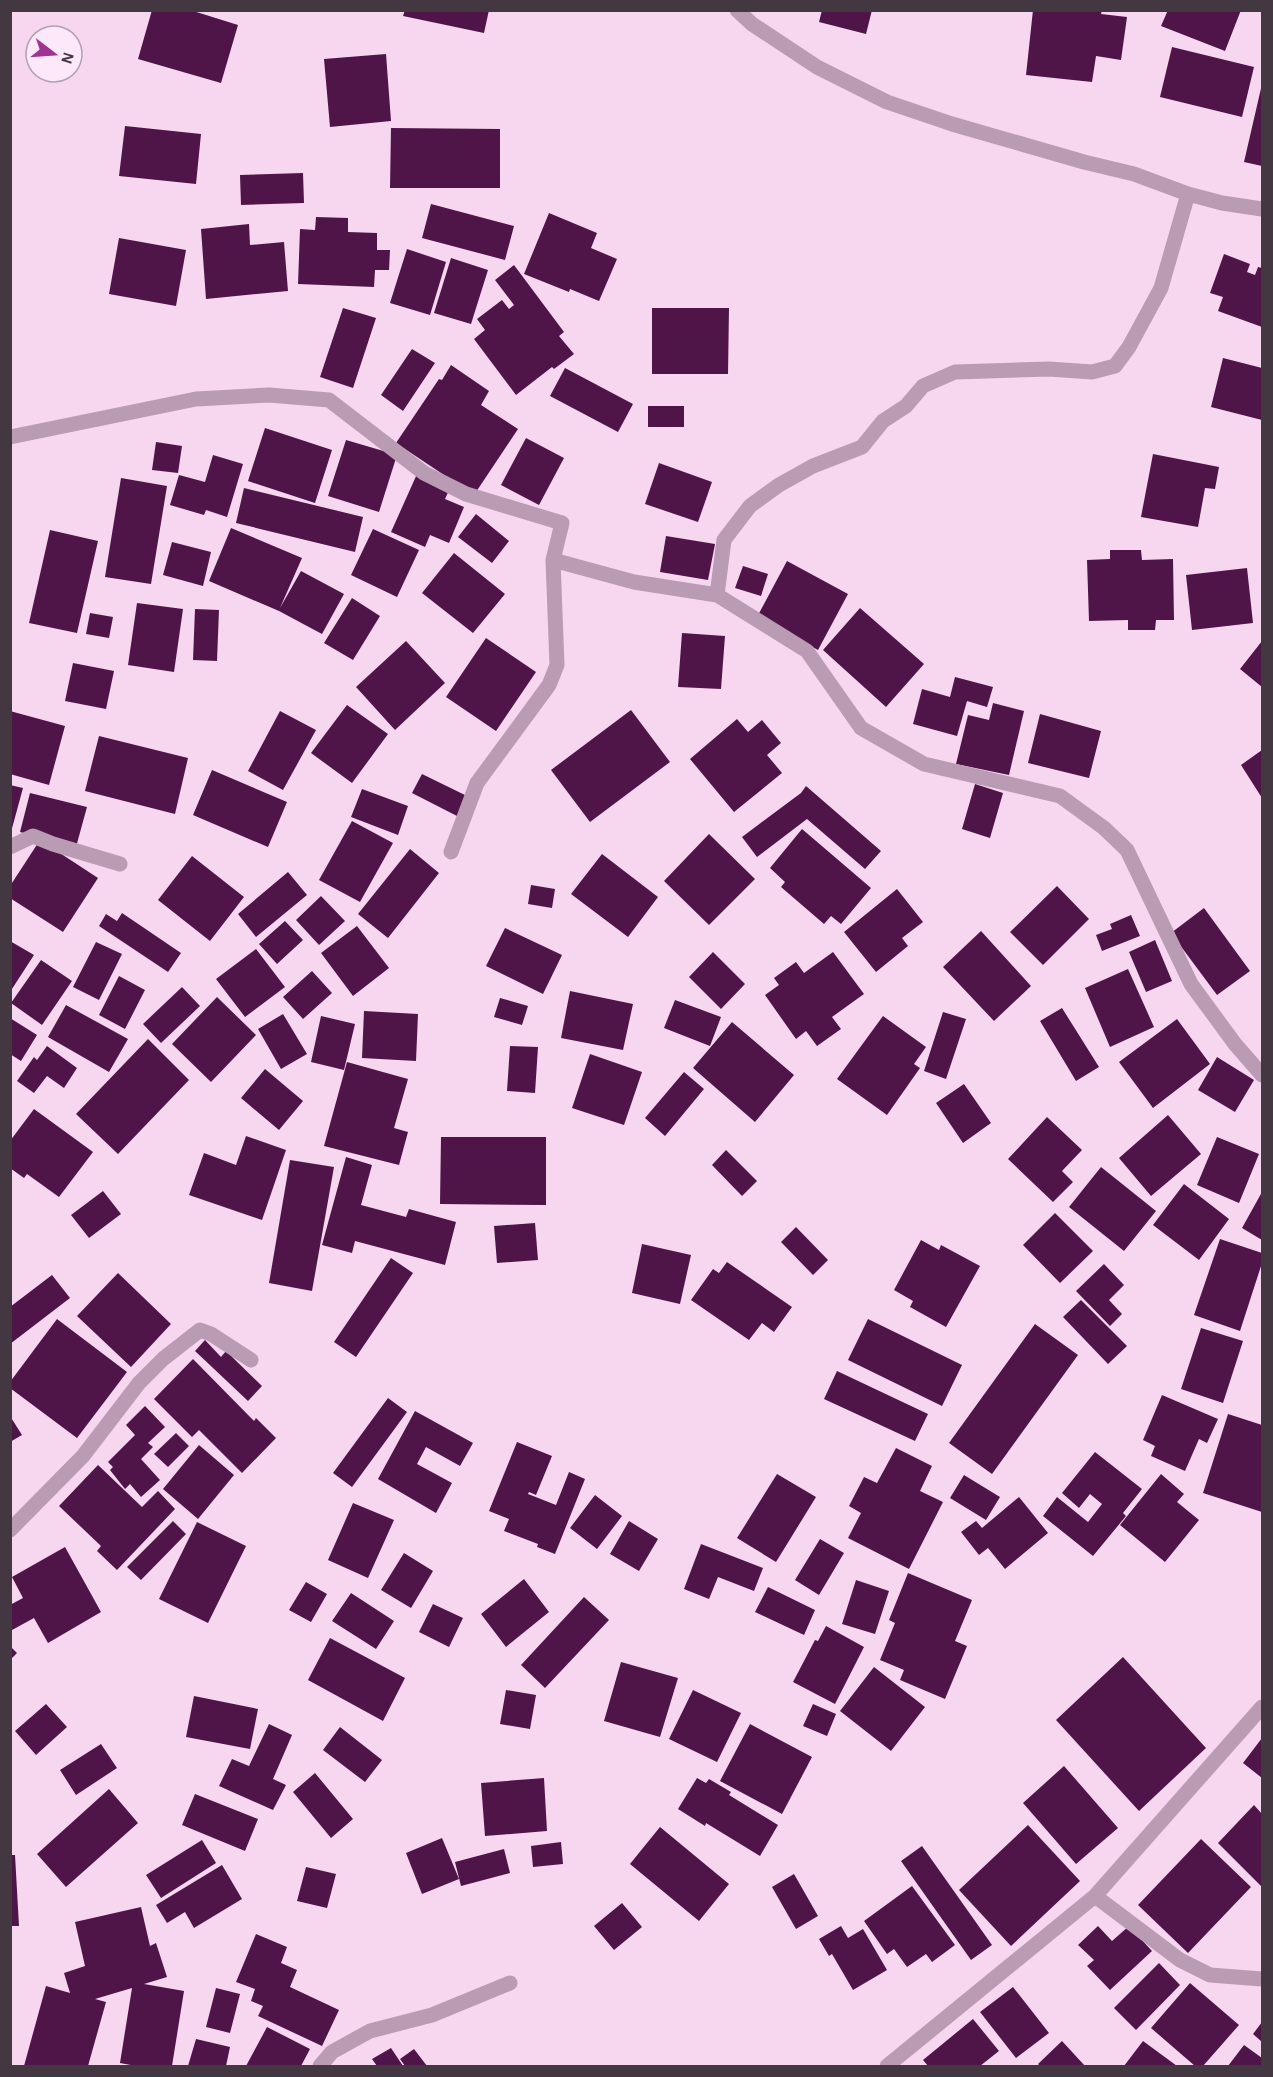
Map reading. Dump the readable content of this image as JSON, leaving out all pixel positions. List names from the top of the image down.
{
  "north": "right"
}
